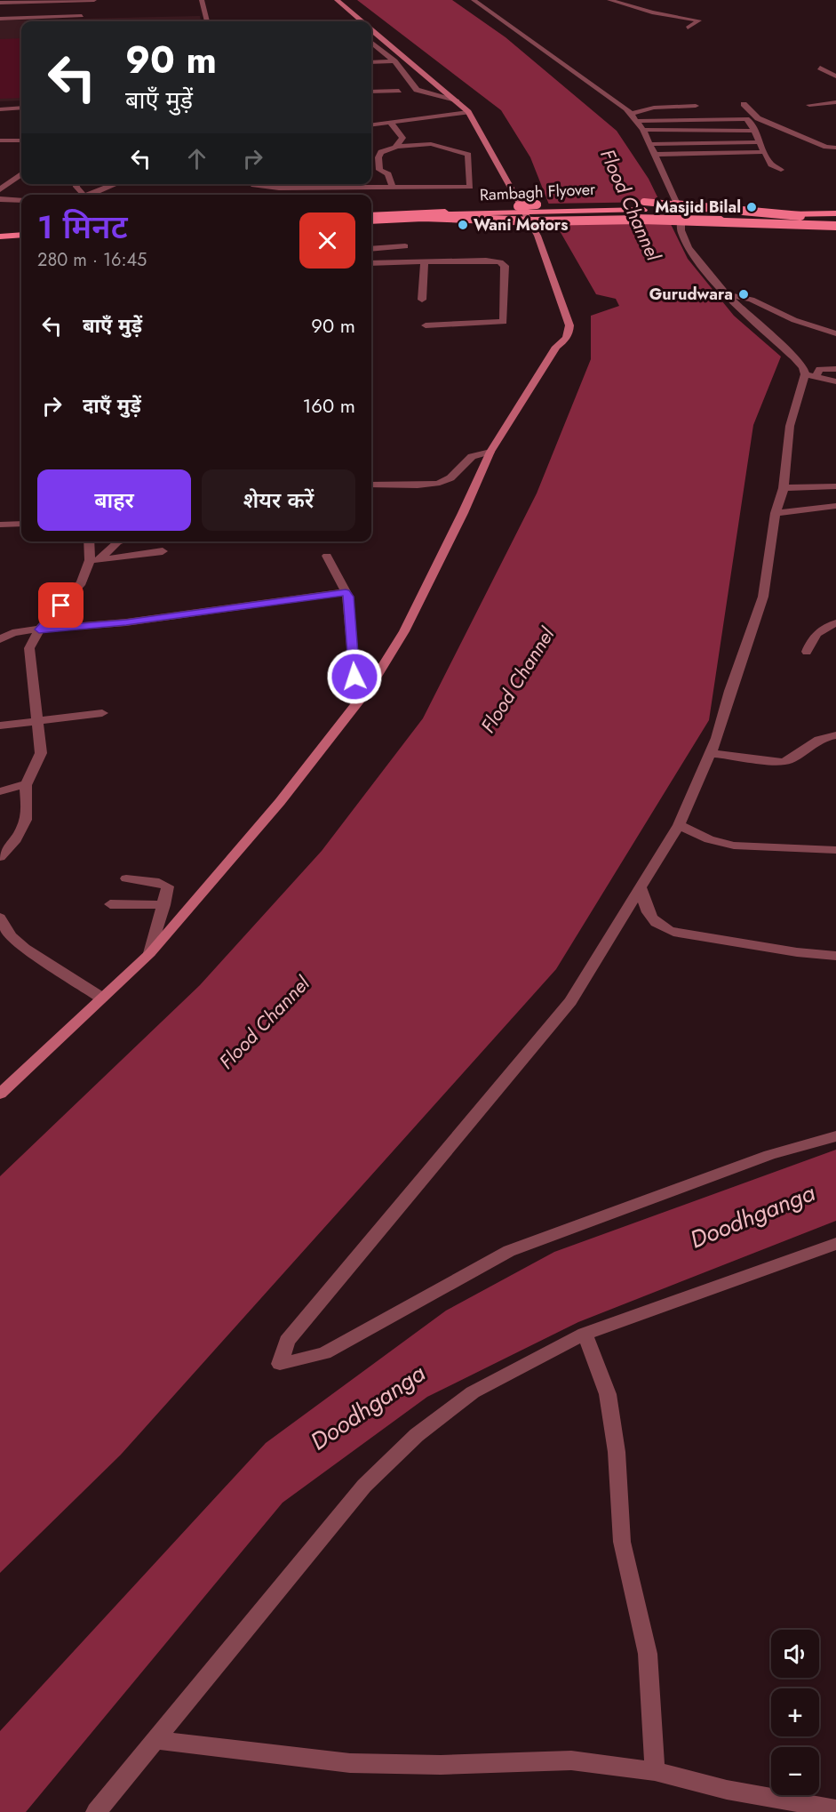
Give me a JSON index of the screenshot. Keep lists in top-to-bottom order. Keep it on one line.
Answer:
{"streets":{"main road":["Rambagh Flyover"]},"water":["Flood Channel","Doodhganga"],"places":["Masjid Bilal","Wani Motors","Gurudwara"],"page":{"turn":["90 m","बाएँ मुड़ें"],"heading":["1 मिनट","280 m · 16:45"],"list":[{"name":"बाएँ मुड़ें","value":"90 m"},{"name":"दाएँ मुड़ें","value":"160 m"}],"buttons":["बाहर","शेयर करें"],"map_buttons":["+","−"]}}
